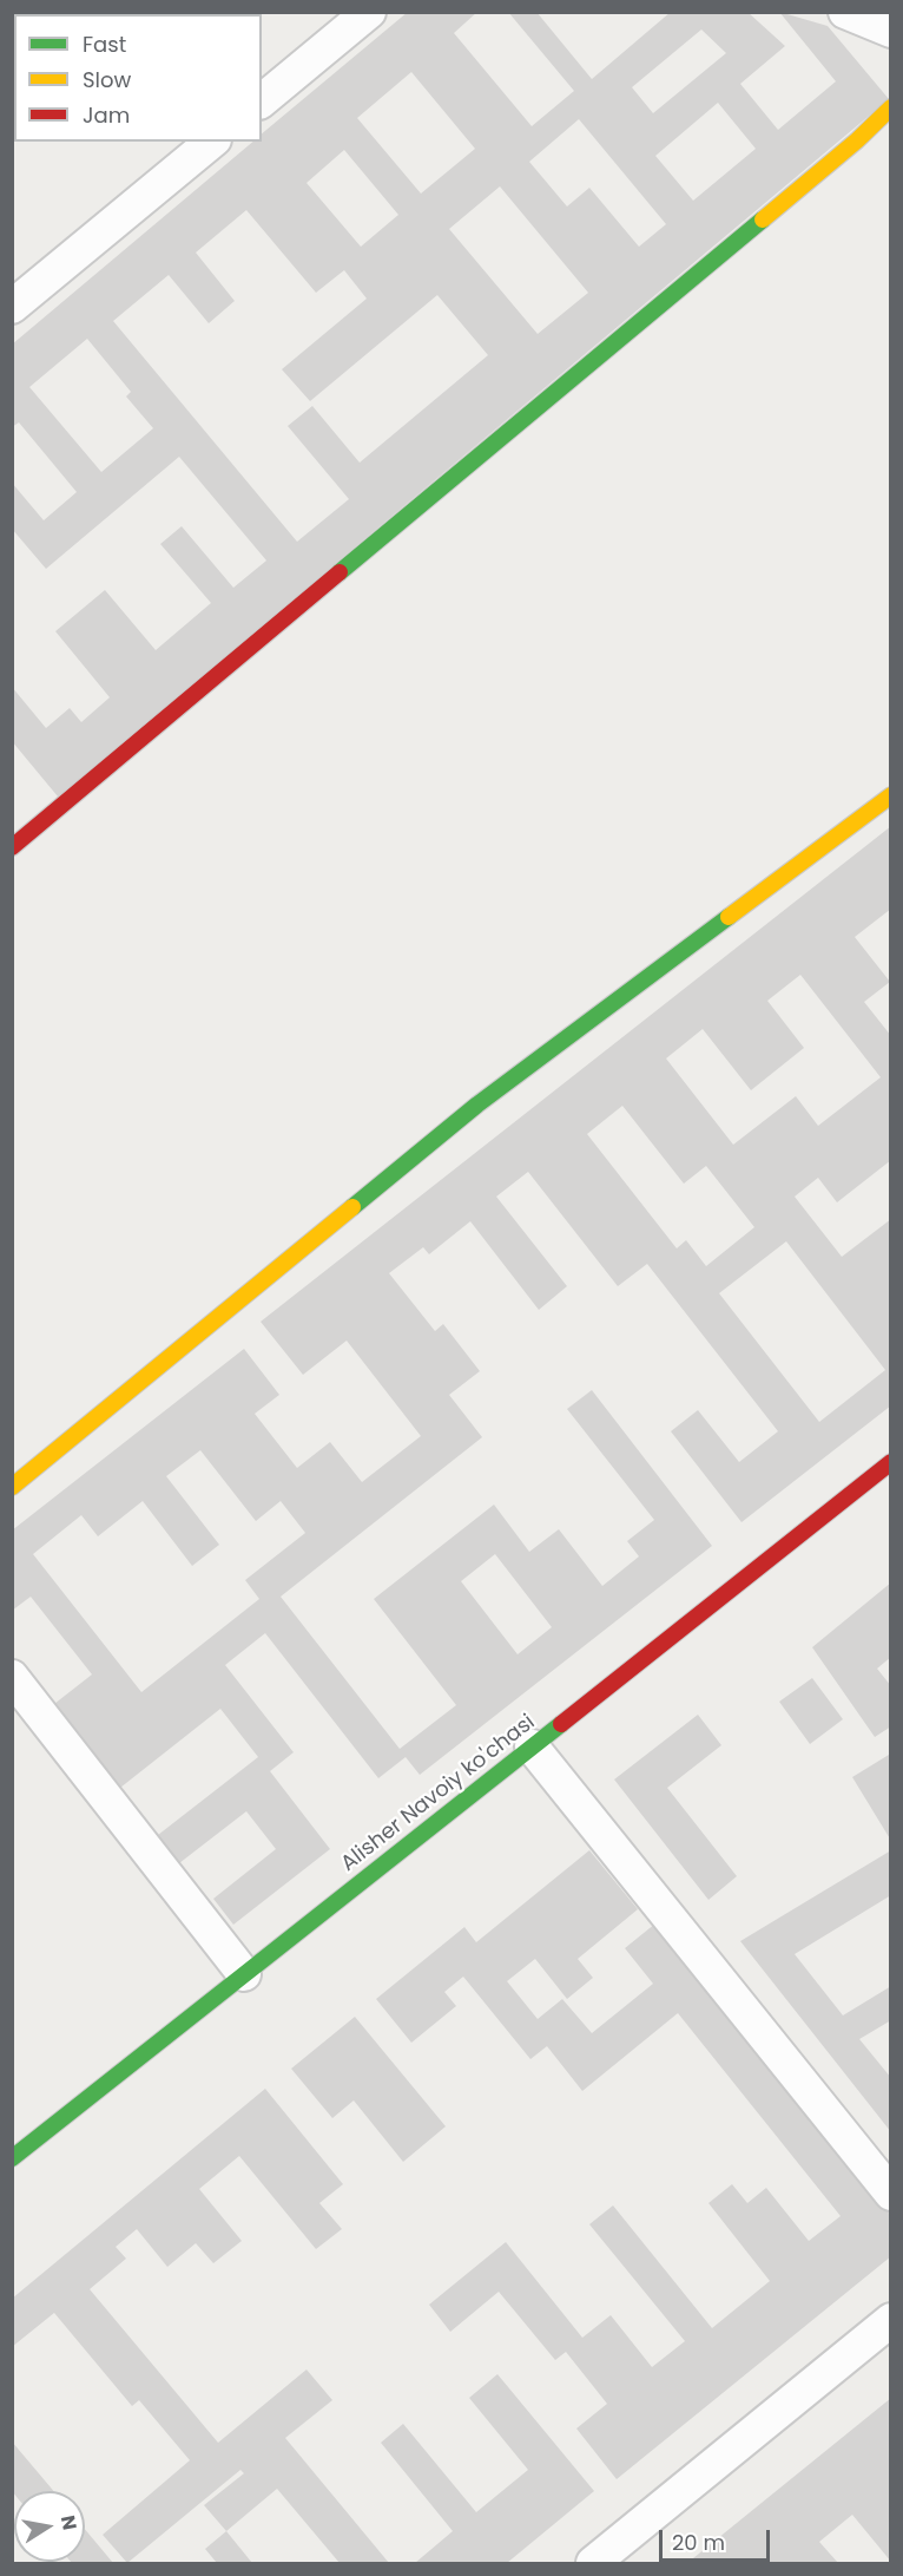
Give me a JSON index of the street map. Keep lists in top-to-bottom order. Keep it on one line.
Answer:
{"streets":{"street":["Alisher Navoiy ko'chasi"]},"legend":["Fast","Slow","Jam"],"scale_bar":"20 m","north":"right"}
